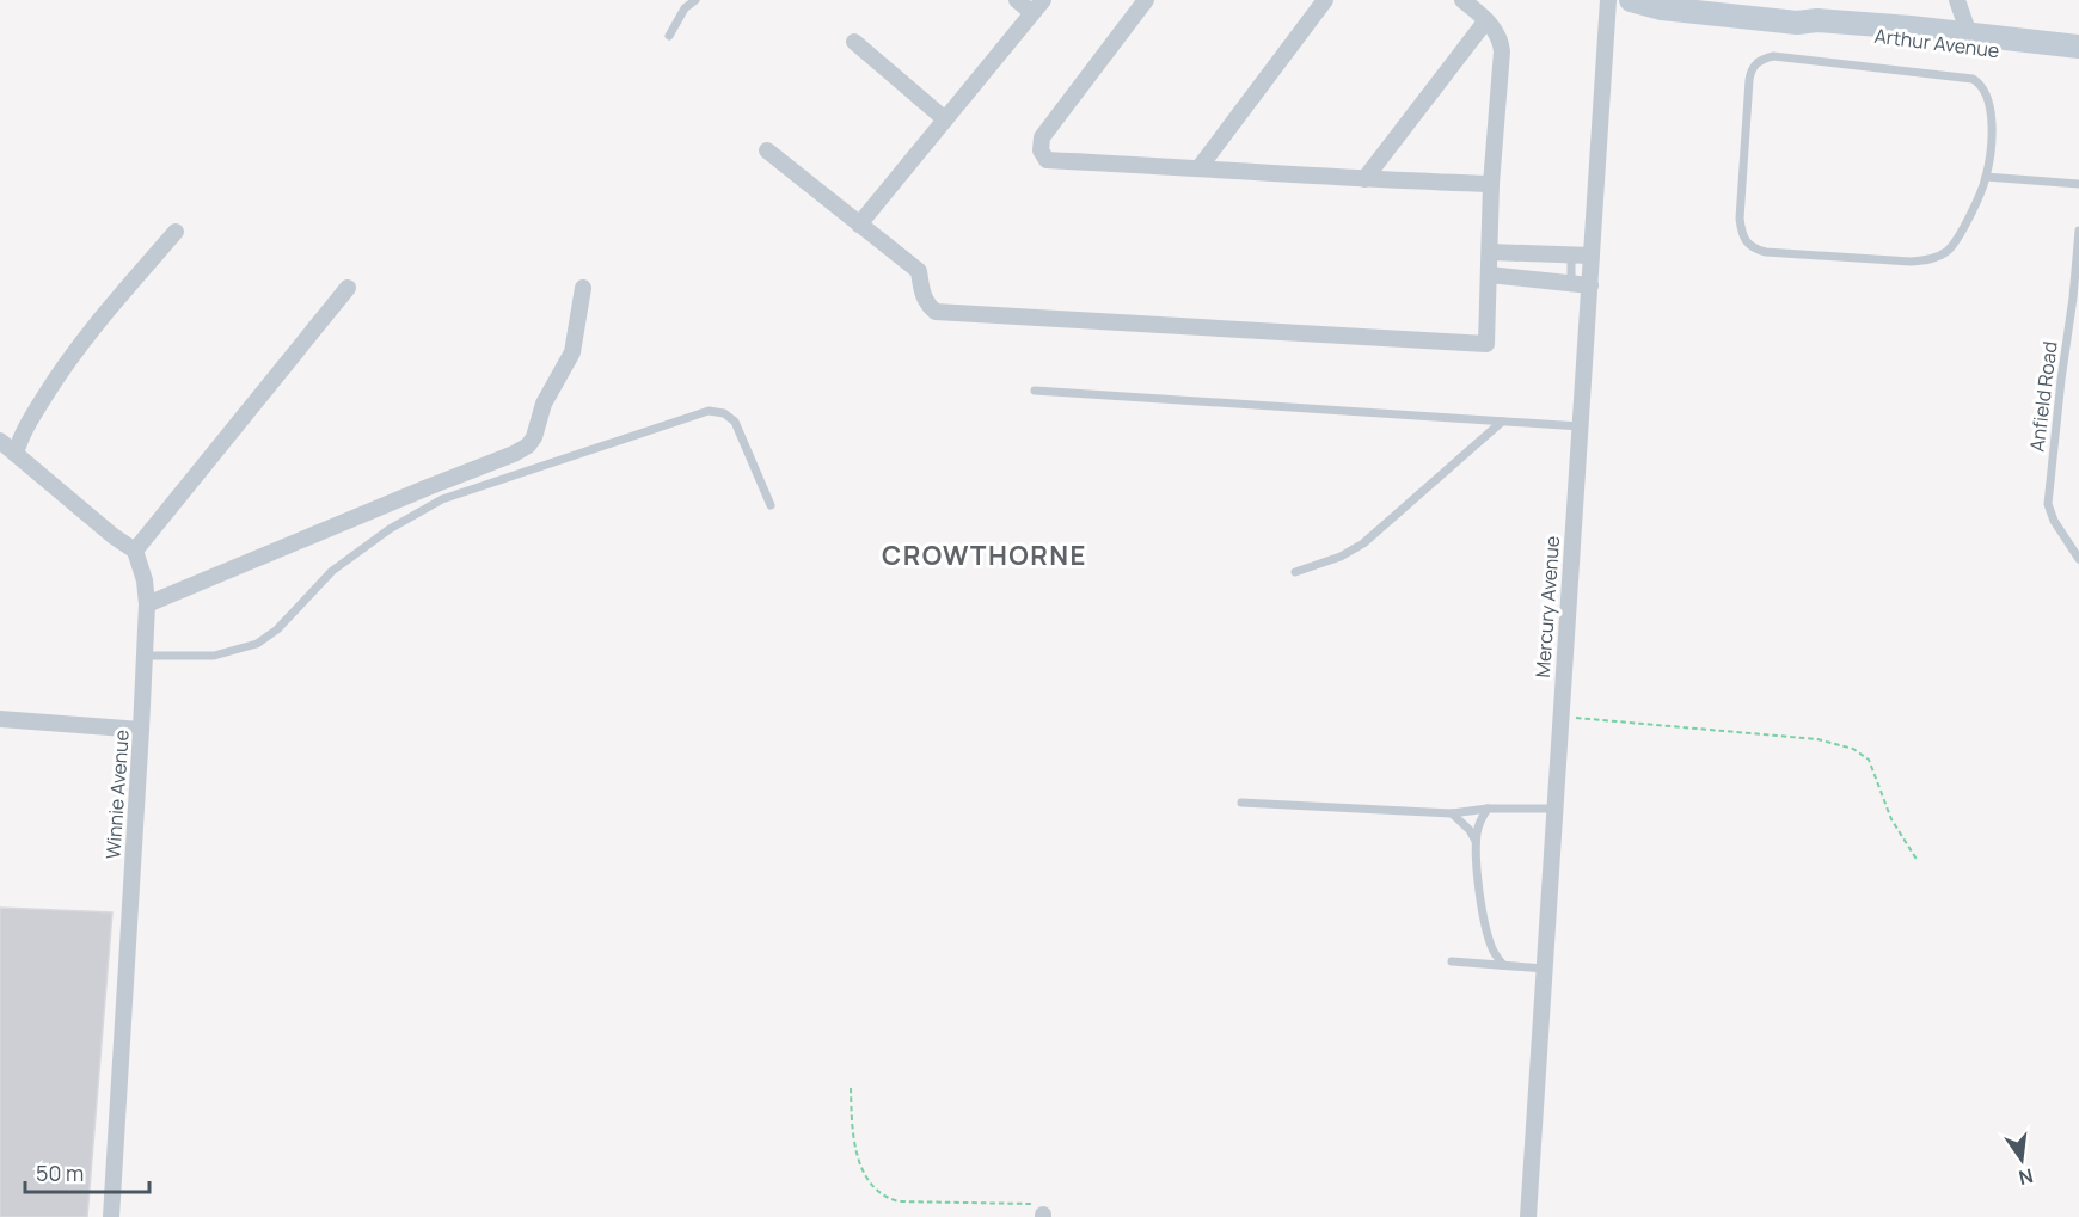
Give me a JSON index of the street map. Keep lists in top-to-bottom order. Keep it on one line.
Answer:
{"streets":{"main road":["Arthur Avenue"],"street":["Mercury Avenue","Winnie Avenue"],"lane":["Anfield Road"]},"districts":["CROWTHORNE"],"scale_bar":"50 m","north":"bottom"}
